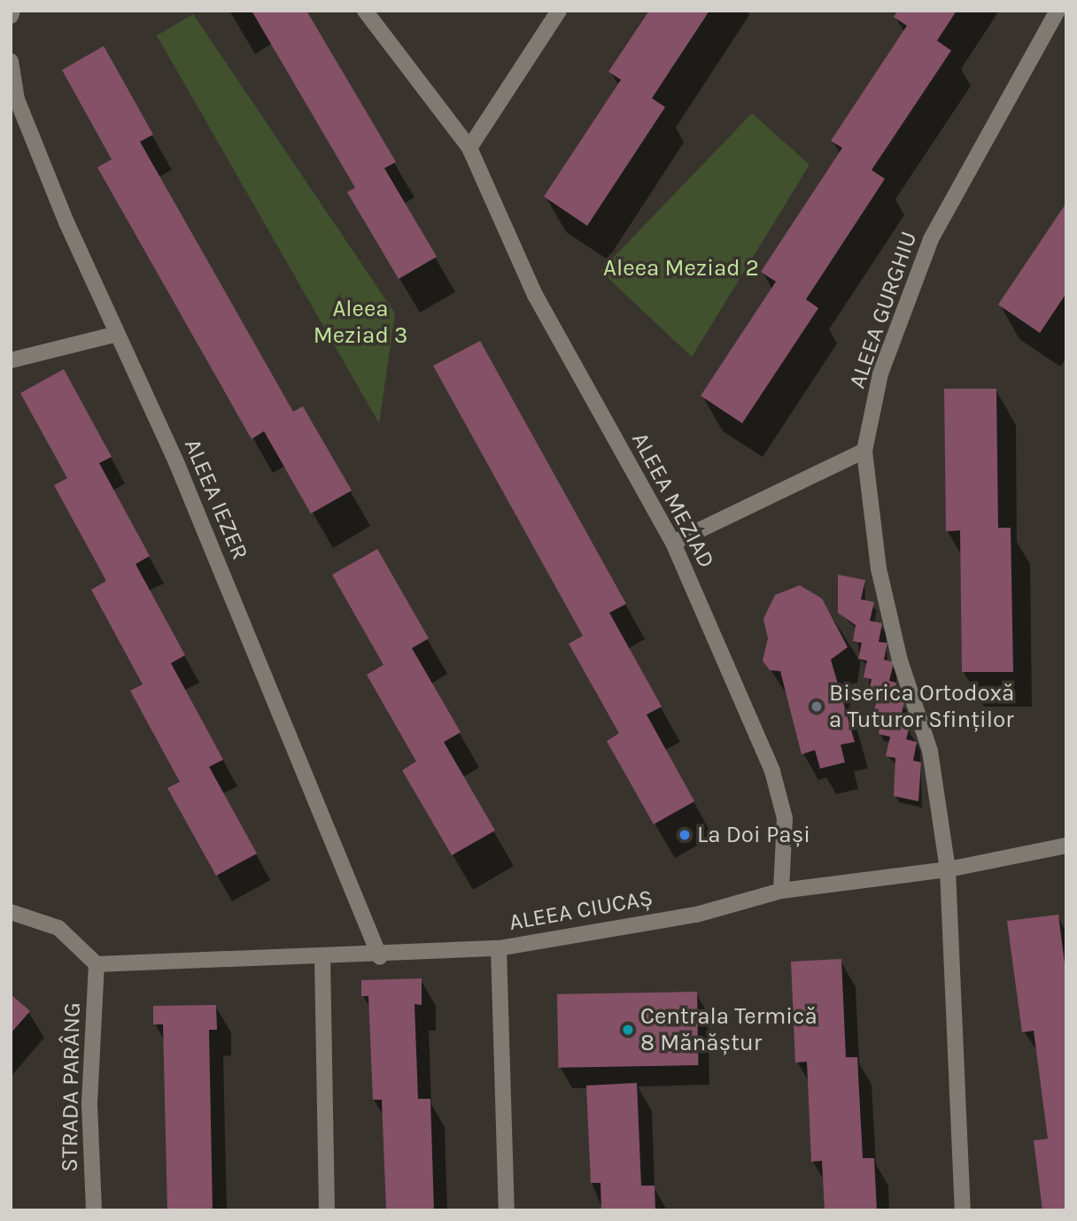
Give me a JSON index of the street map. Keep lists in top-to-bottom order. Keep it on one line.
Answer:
{"streets":{"street":["ALEEA GURGHIU","ALEEA IEZER","ALEEA MEZIAD","ALEEA CIUCAȘ","STRADA PARÂNG"]},"crossings":[["ALEEA GURGHIU","ALEEA CIUCAȘ"],["ALEEA IEZER","ALEEA CIUCAȘ"],["ALEEA MEZIAD","ALEEA CIUCAȘ"],["ALEEA CIUCAȘ","STRADA PARÂNG"]],"parks":["Aleea Meziad 2","Aleea Meziad 3"],"places":["Biserica Ortodoxă a Tuturor Sfinților","La Doi Pași","Centrala Termică 8 Mănăștur"]}
